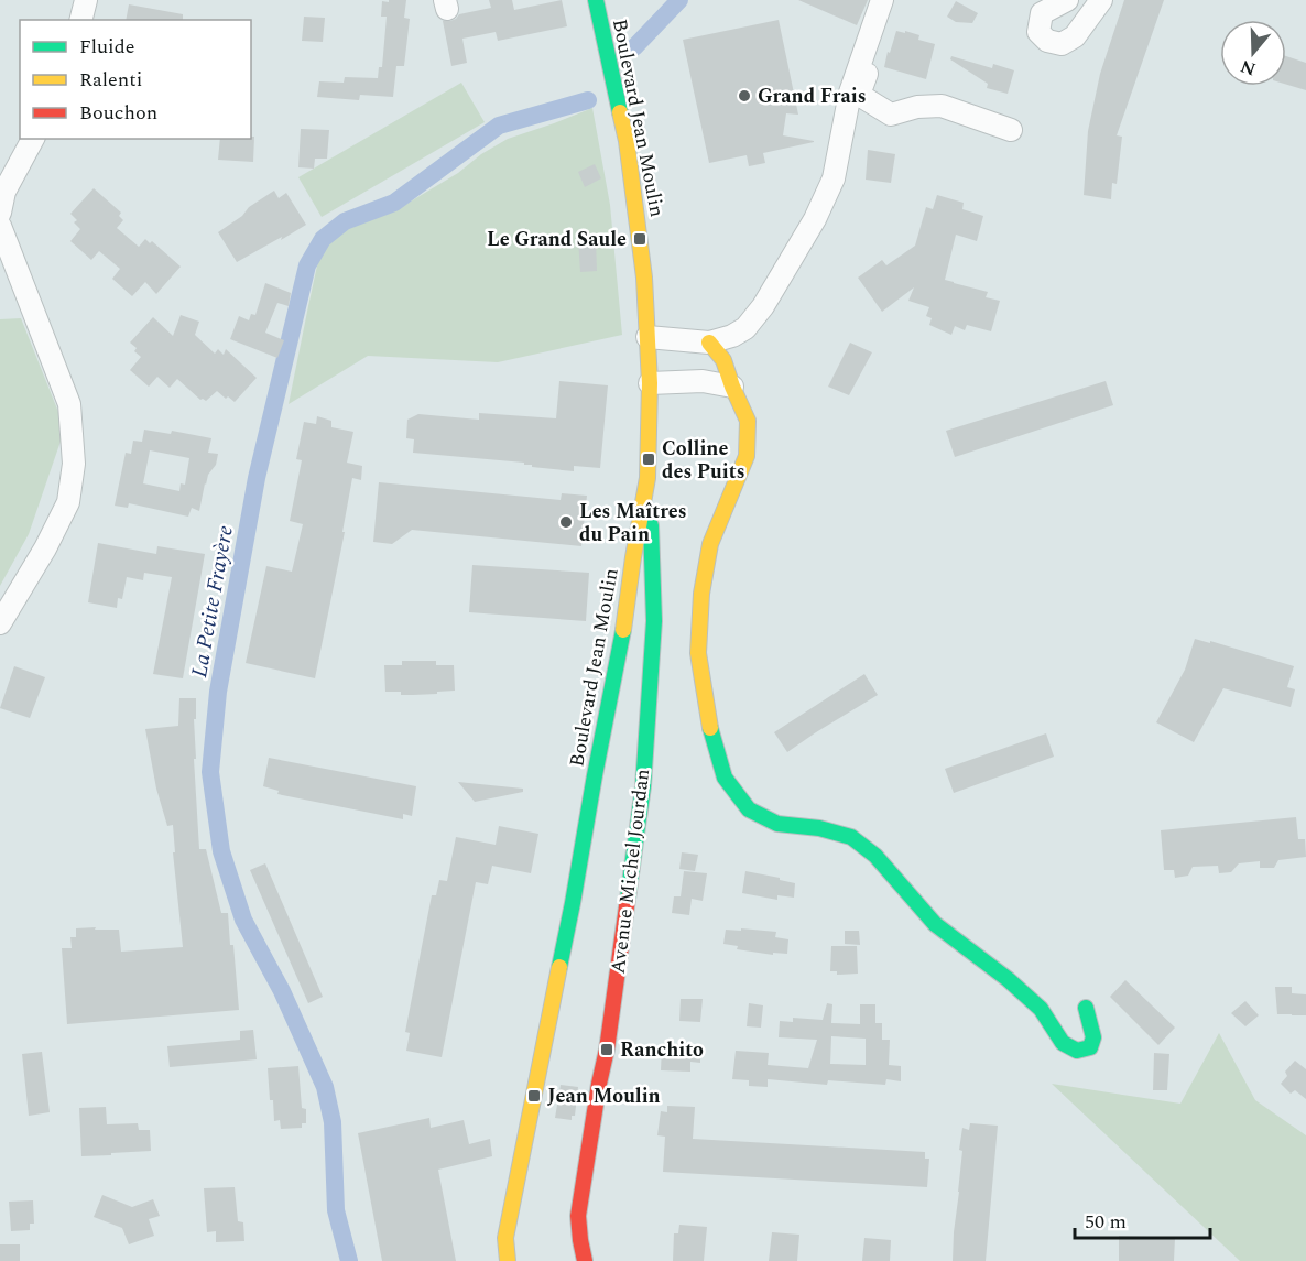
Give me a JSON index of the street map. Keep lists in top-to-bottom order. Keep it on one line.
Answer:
{"streets":{"main road":["Boulevard Jean Moulin","Avenue Michel Jourdan"]},"crossings":[["Boulevard Jean Moulin","Avenue Michel Jourdan"]],"water":["La Petite Frayère"],"places":{"other":["Grand Frais","Les Maîtres du Pain"],"transit":["Le Grand Saule","Colline des Puits","Ranchito","Jean Moulin"]},"legend":["Fluide","Ralenti","Bouchon"],"scale_bar":"50 m","north":"bottom"}
